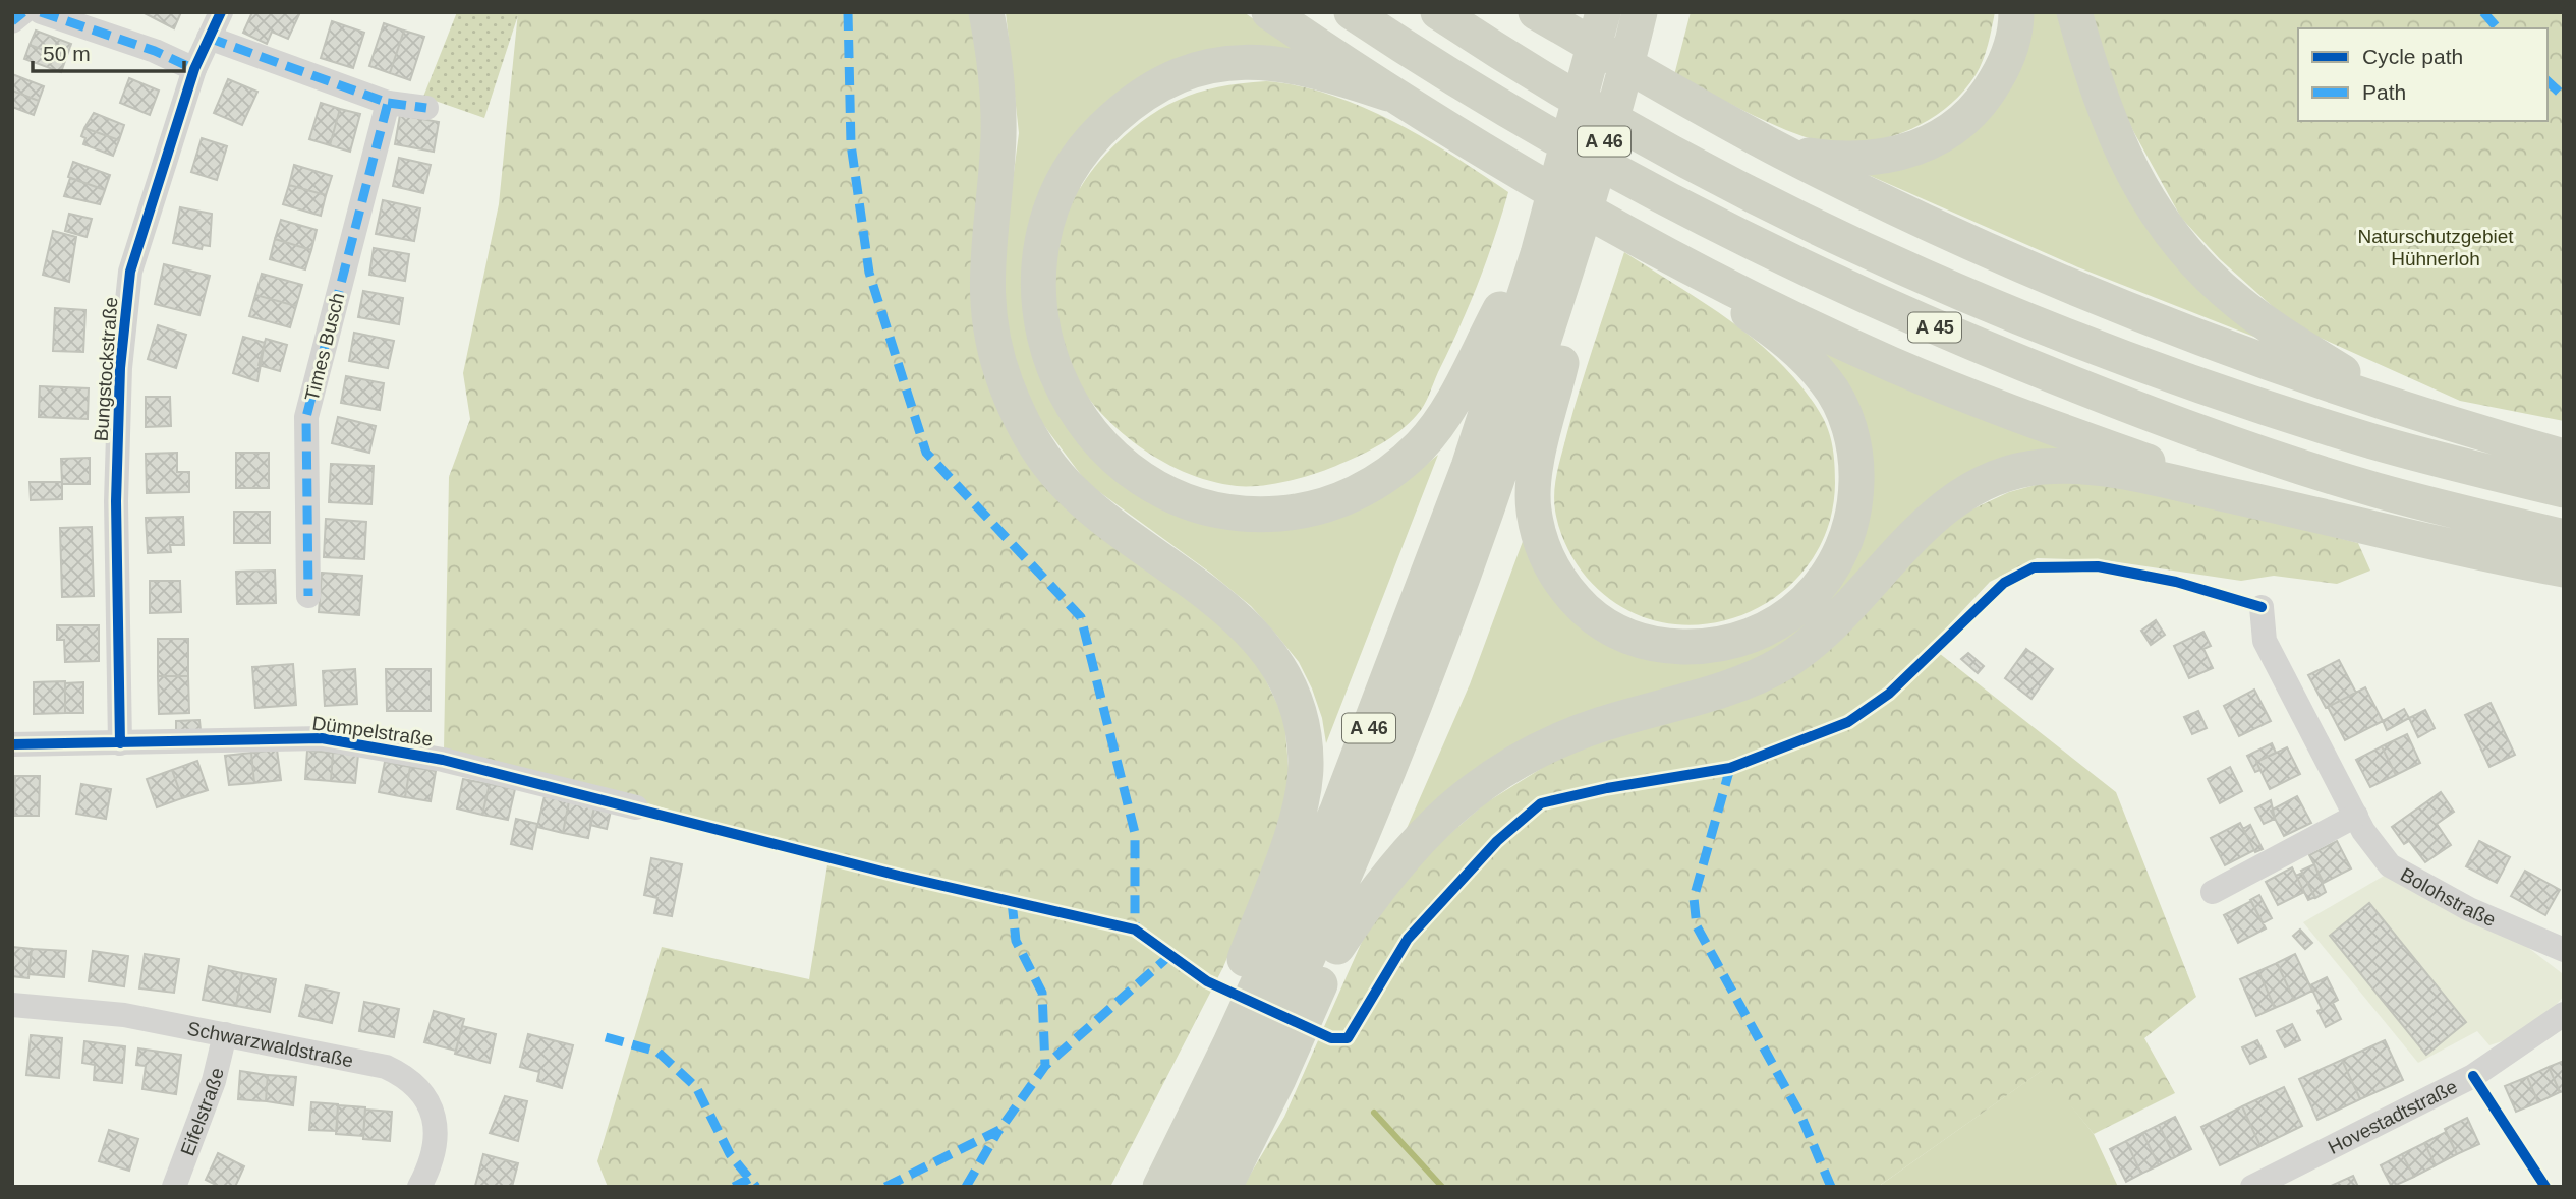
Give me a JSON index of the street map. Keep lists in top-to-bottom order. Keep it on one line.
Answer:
{"streets":{"highway":["A 46","A 45"],"street":["Times Busch","Bungstockstraße","Dümpelstraße","Bolohstraße","Schwarzwaldstraße","Eifelstraße","Hovestadtstraße"]},"crossings":[["Bungstockstraße","Dümpelstraße"],["Schwarzwaldstraße","Eifelstraße"]],"parks":["Naturschutzgebiet Hühnerloh"],"legend":["Cycle path","Path"],"scale_bar":"50 m"}
